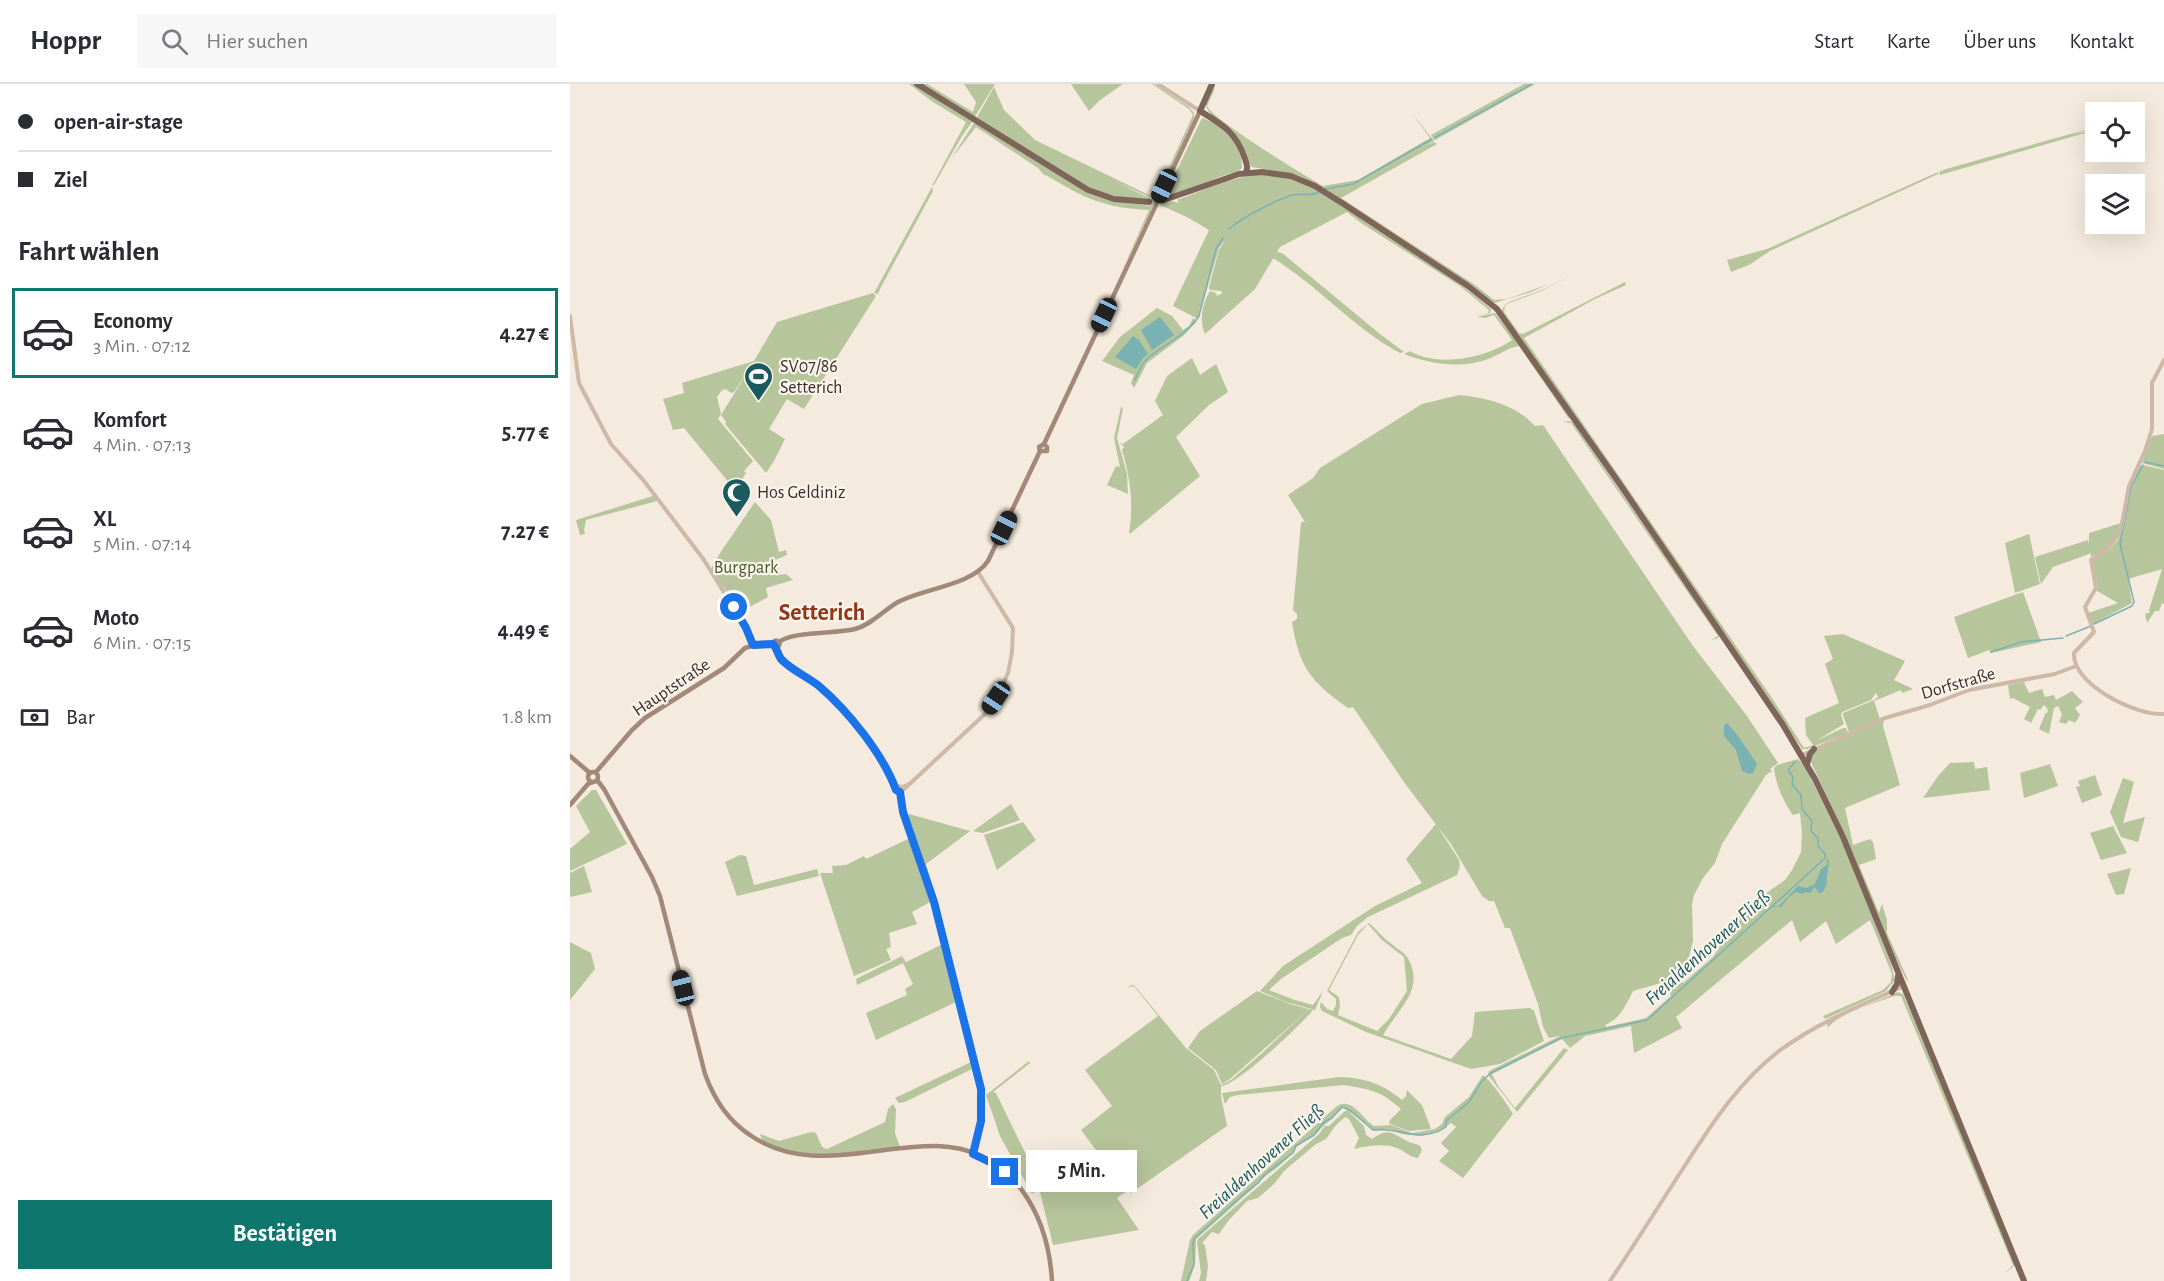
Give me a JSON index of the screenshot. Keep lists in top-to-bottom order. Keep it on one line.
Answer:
{"streets":{"main road":["Hauptstraße"],"street":["Dorfstraße"]},"districts":["Setterich"],"water":["Freialdenhovener Fließ"],"parks":["Burgpark"],"places":{"sports":["SV07/86 Setterich"],"mosque":["Hos Geldiniz"]},"page":{"header":"Hoppr","search":"Hier suchen","nav":["Start","Karte","Über uns","Kontakt"],"banner":["open-air-stage","Ziel"],"heading":"Fahrt wählen","list":[{"name":"Economy","note":"3 Min. · 07:12","value":"4.27 €"},{"name":"Komfort","note":"4 Min. · 07:13","value":"5.77 €"},{"name":"XL","note":"5 Min. · 07:14","value":"7.27 €"},{"name":"Moto","note":"6 Min. · 07:15","value":"4.49 €"}],"pay":["Bar","1.8 km"],"bubble":"5 Min.","buttons":"Bestätigen"}}
